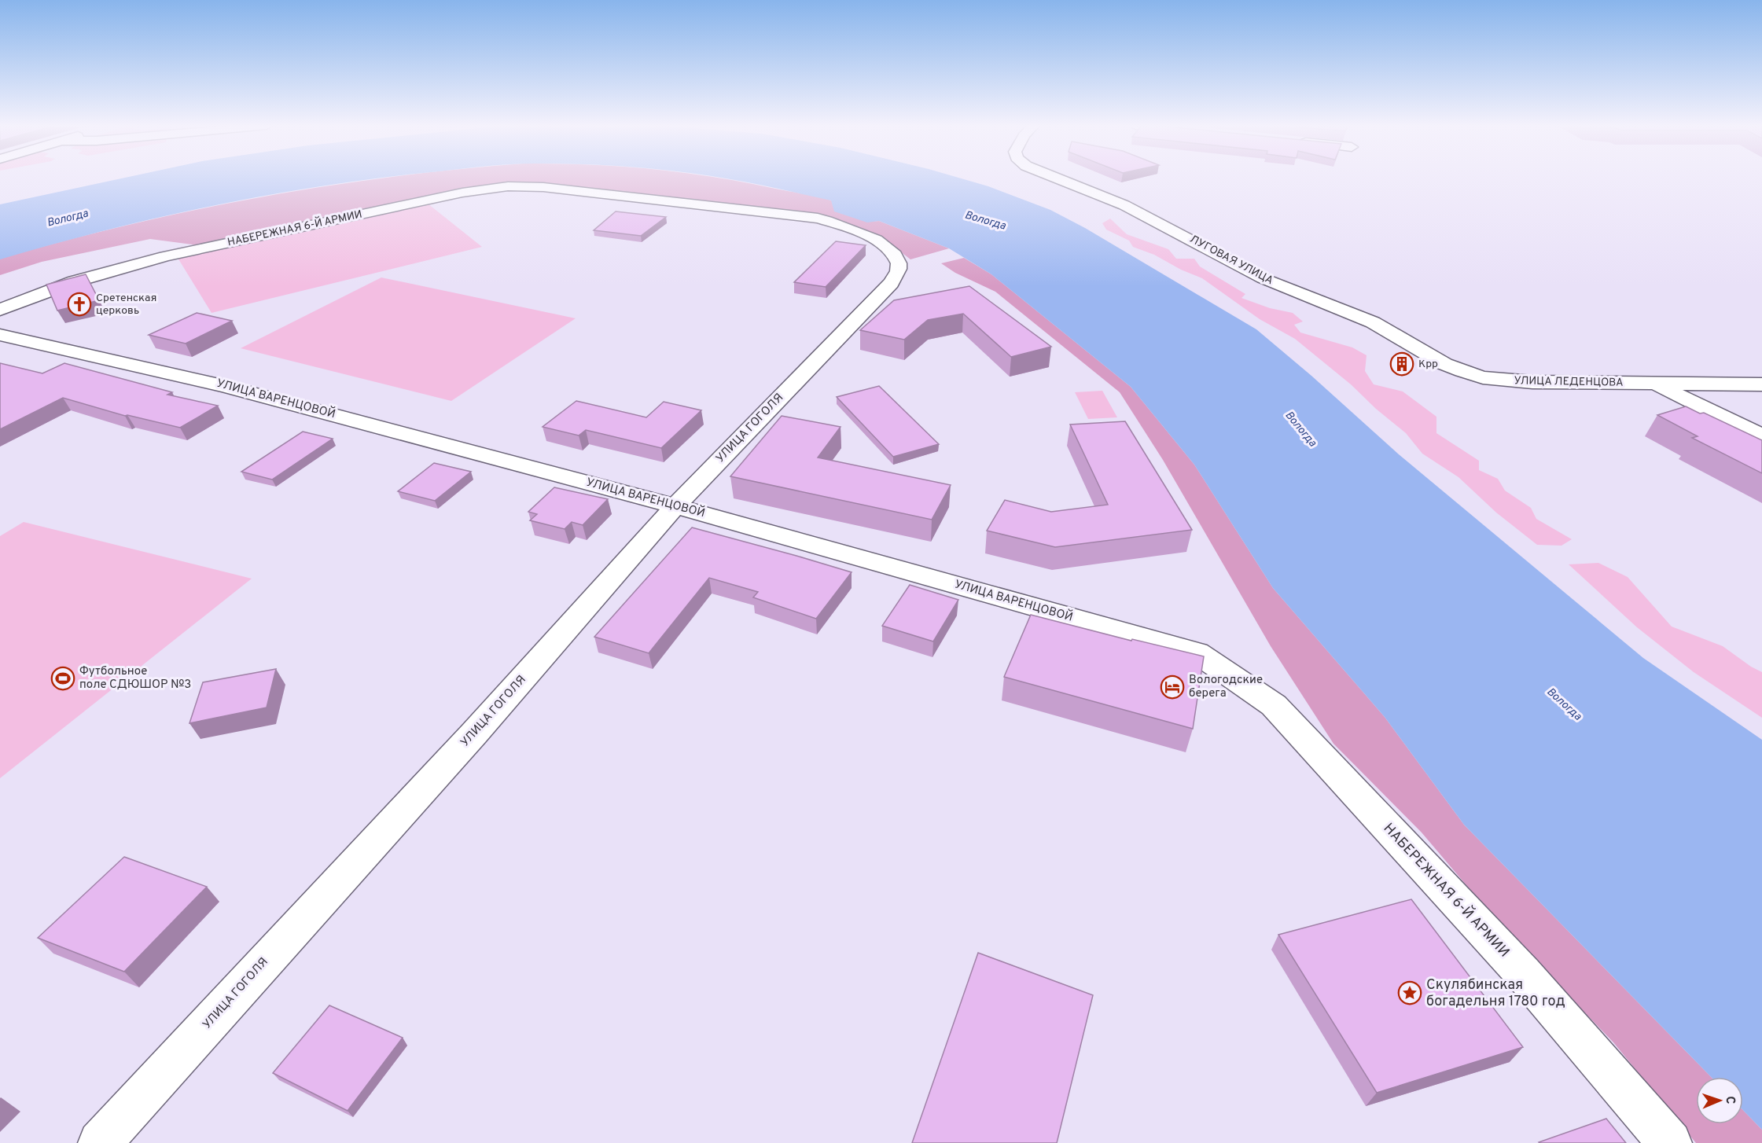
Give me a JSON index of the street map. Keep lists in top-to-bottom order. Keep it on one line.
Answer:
{"streets":{"street":["НАБЕРЕЖНАЯ 6-Й АРМИИ","ЛУГОВАЯ УЛИЦА","УЛИЦА ЛЕДЕНЦОВА","УЛИЦА ВАРЕНЦОВОЙ","УЛИЦА ГОГОЛЯ"]},"crossings":[["НАБЕРЕЖНАЯ 6-Й АРМИИ","УЛИЦА ВАРЕНЦОВОЙ"],["НАБЕРЕЖНАЯ 6-Й АРМИИ","УЛИЦА ГОГОЛЯ"],["ЛУГОВАЯ УЛИЦА","УЛИЦА ЛЕДЕНЦОВА"],["УЛИЦА ВАРЕНЦОВОЙ","УЛИЦА ГОГОЛЯ"]],"water":["Вологда"],"places":{"church":["Сретенская церковь"],"building":["Kpp"],"sports":["Футбольное поле СДЮШОР №3"],"hotel":["Вологодские берега"],"place":["Скулябинская богадельня 1780 год"]},"north":"right"}
